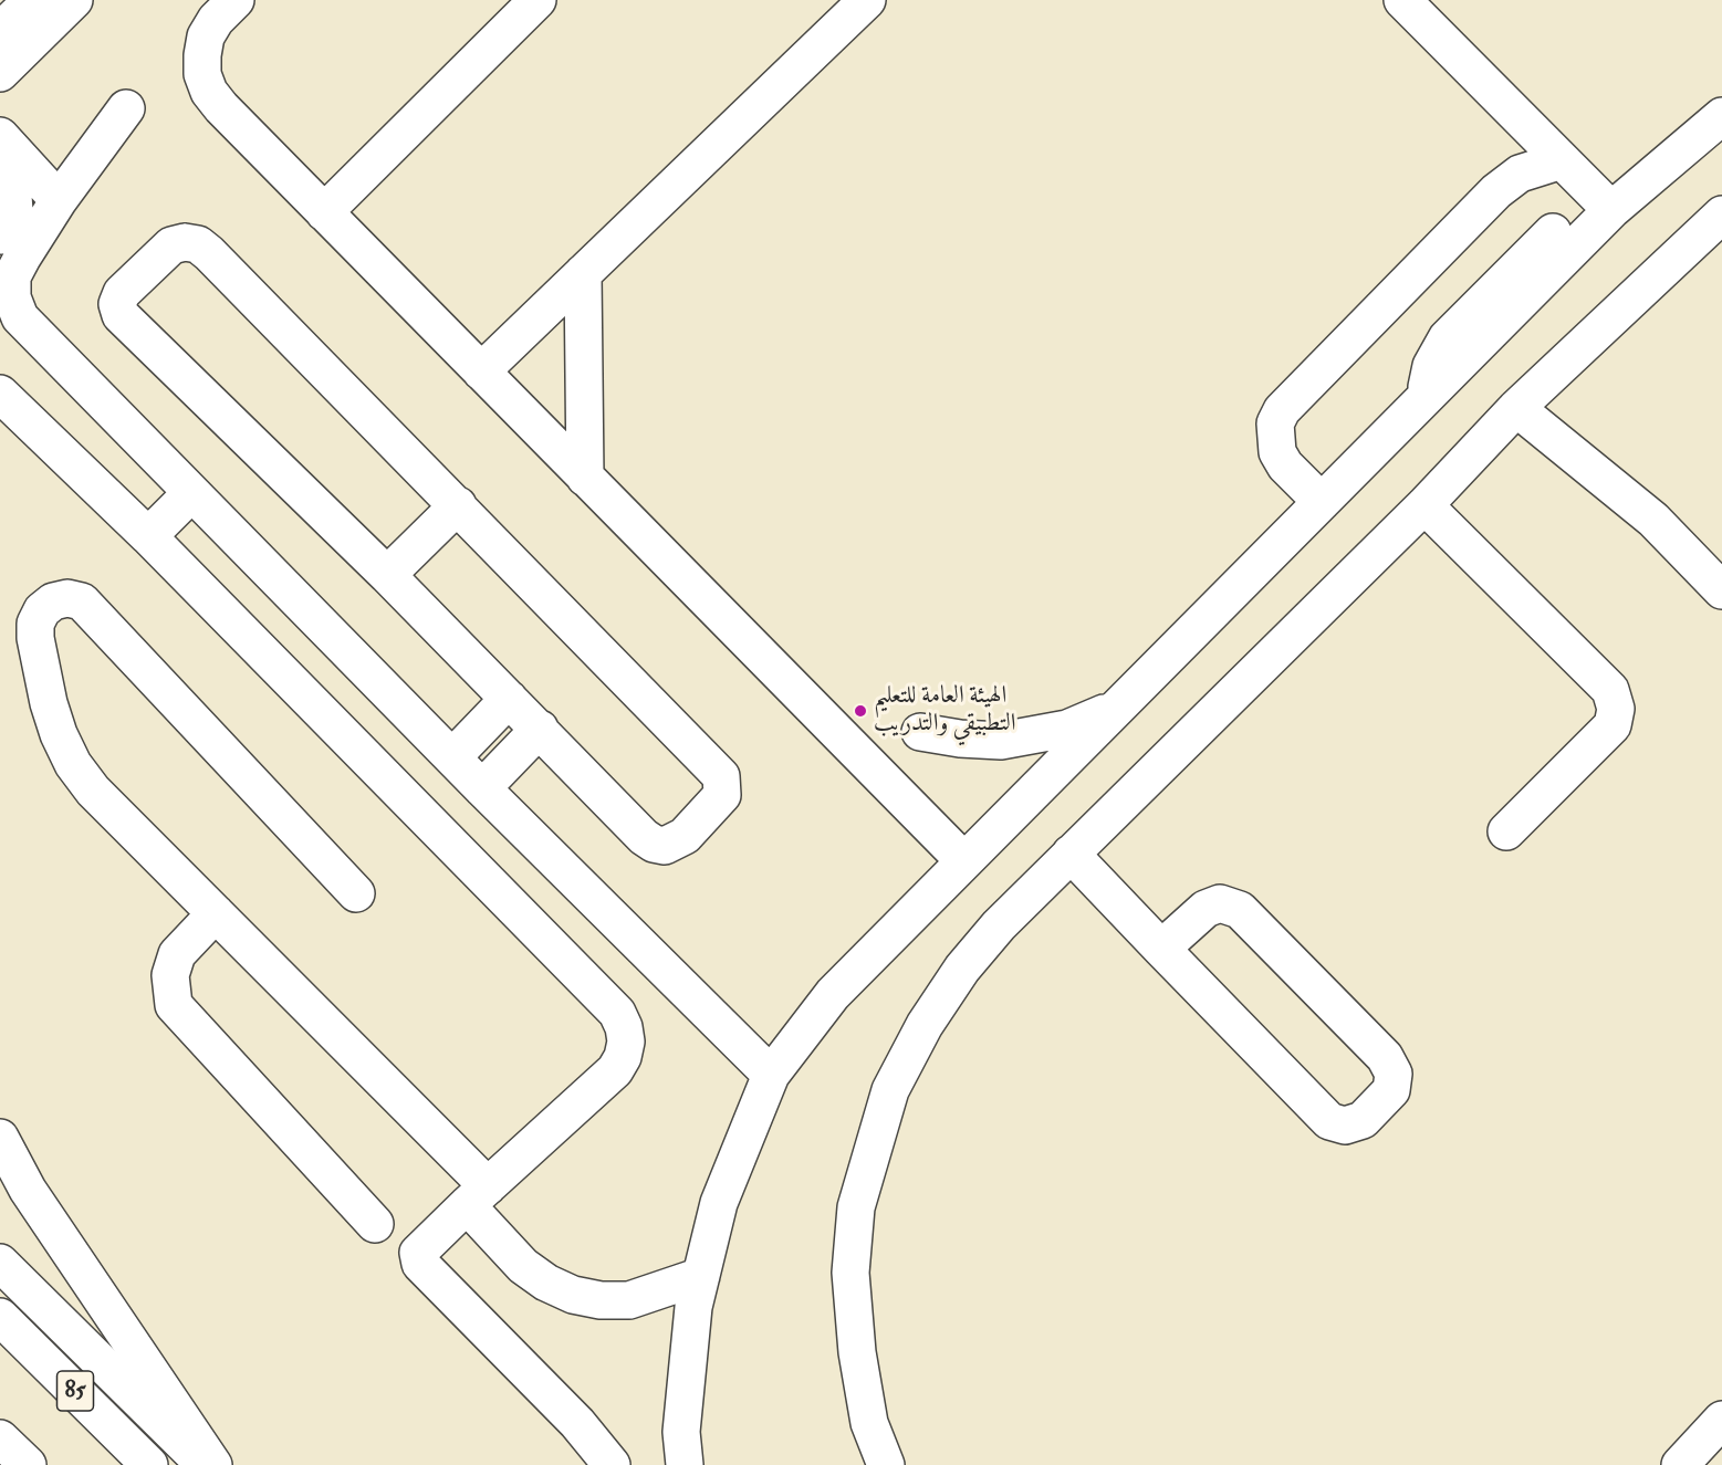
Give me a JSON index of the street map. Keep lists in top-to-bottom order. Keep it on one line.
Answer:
{"streets":{"main road":["85"]},"places":["الهيئة العامة للتعليم التطبيقي والتدريب"]}
